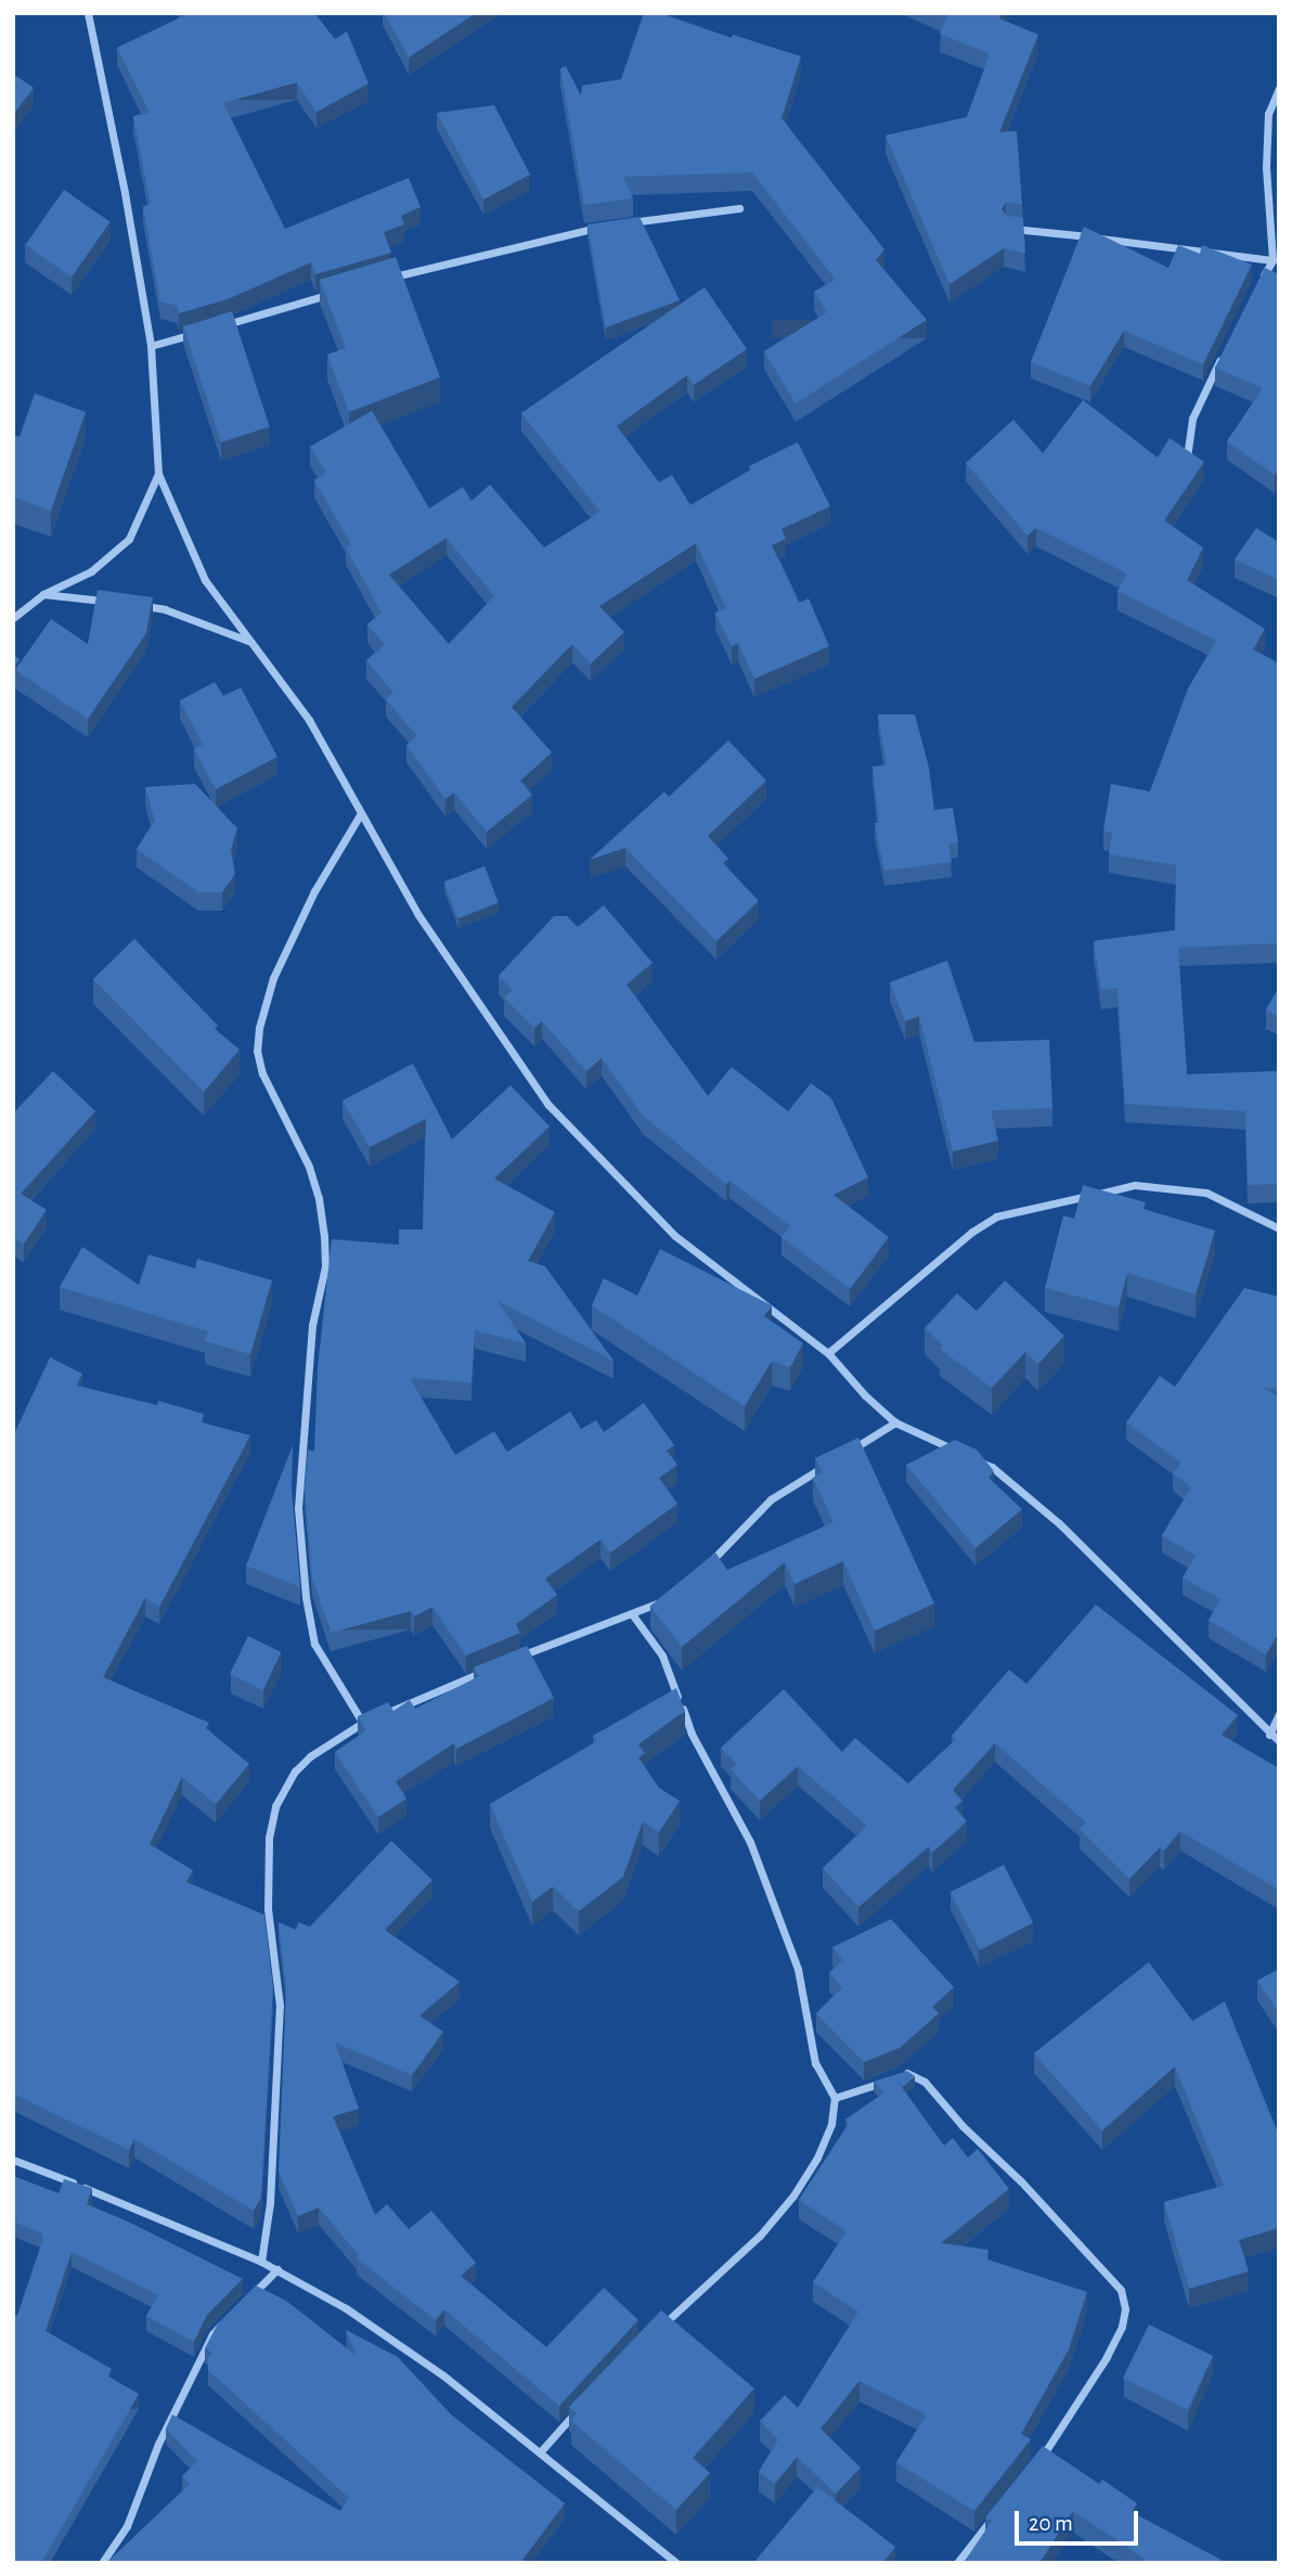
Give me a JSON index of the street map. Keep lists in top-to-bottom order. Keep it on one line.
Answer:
{"scale_bar":"20 m"}
